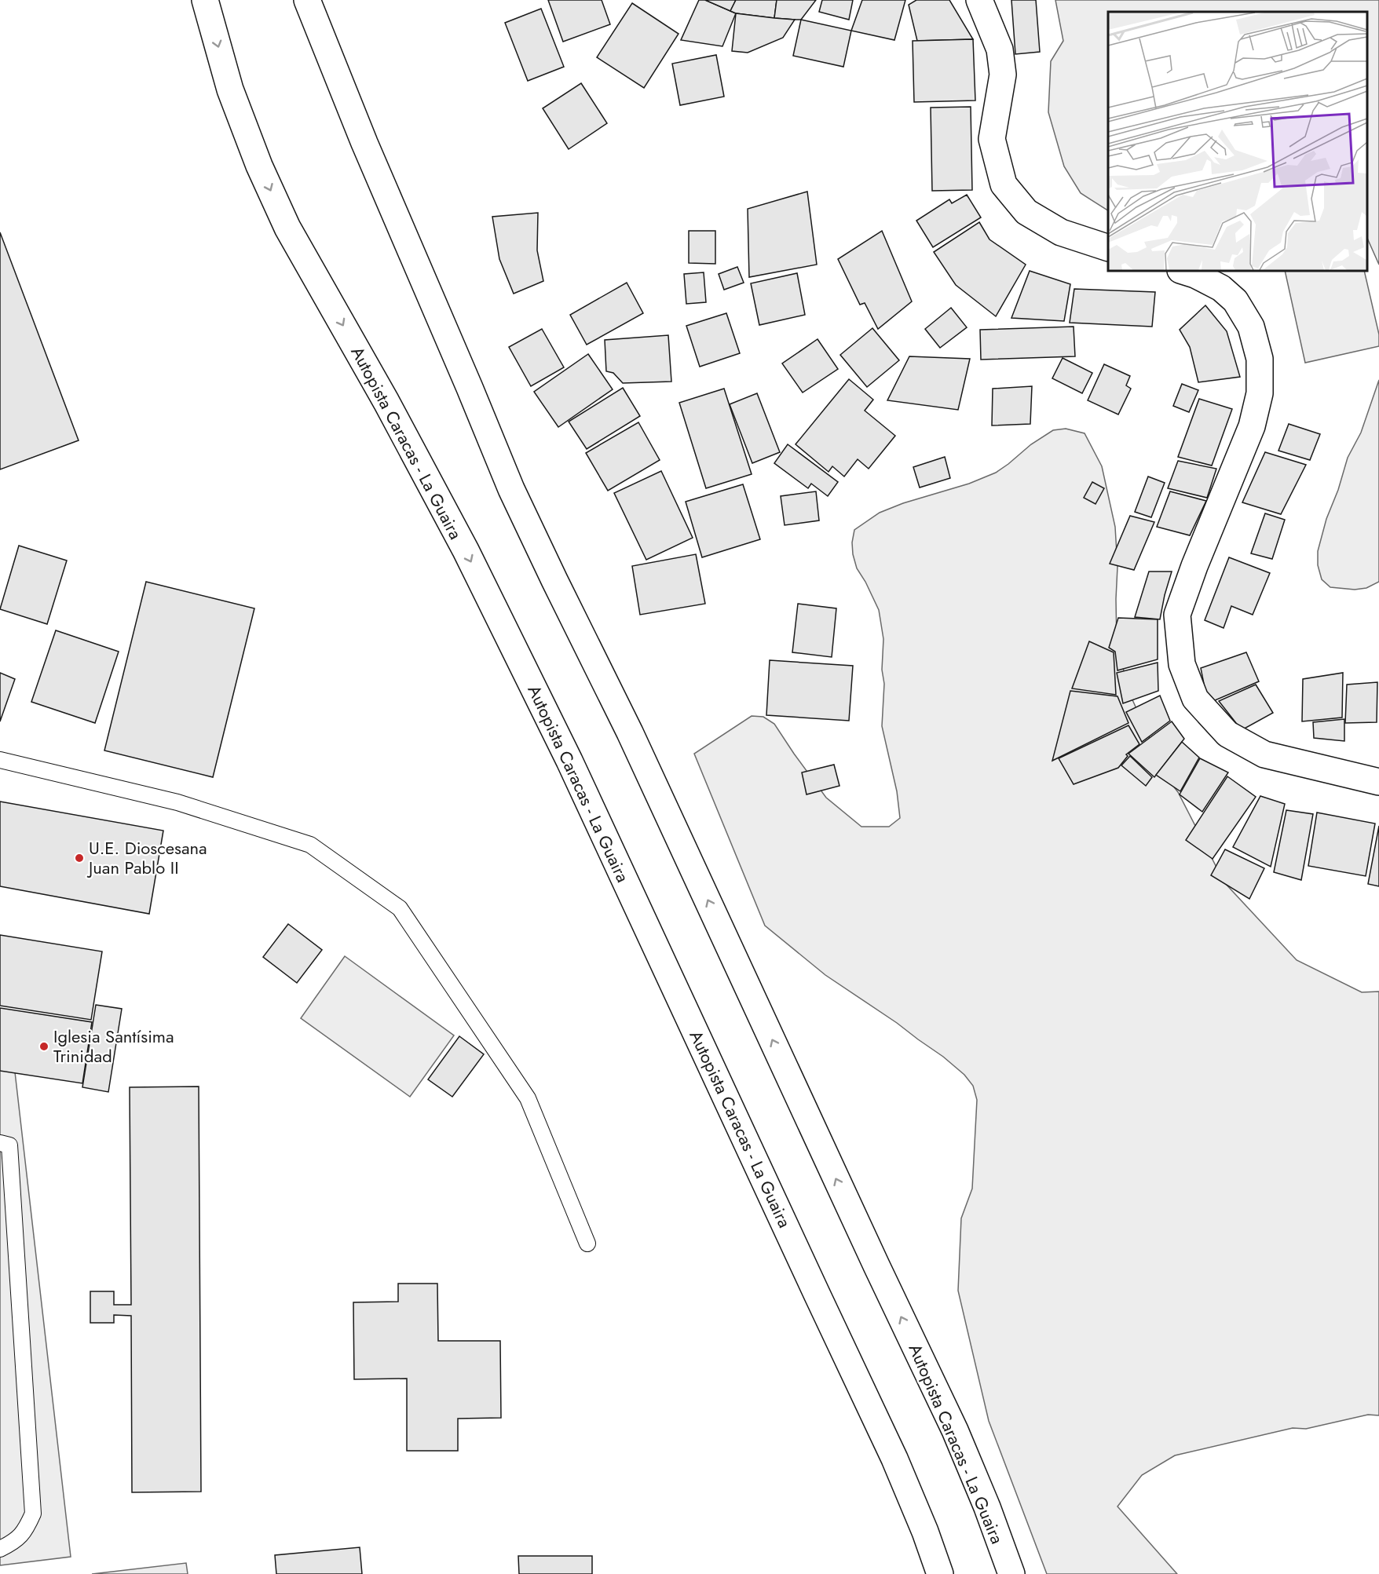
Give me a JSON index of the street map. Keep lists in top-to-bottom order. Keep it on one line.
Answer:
{"streets":{"main road":["Autopista Caracas - La Guaira"]},"places":["U.E. Dioscesana Juan Pablo II","Iglesia Santísima Trinidad"]}
